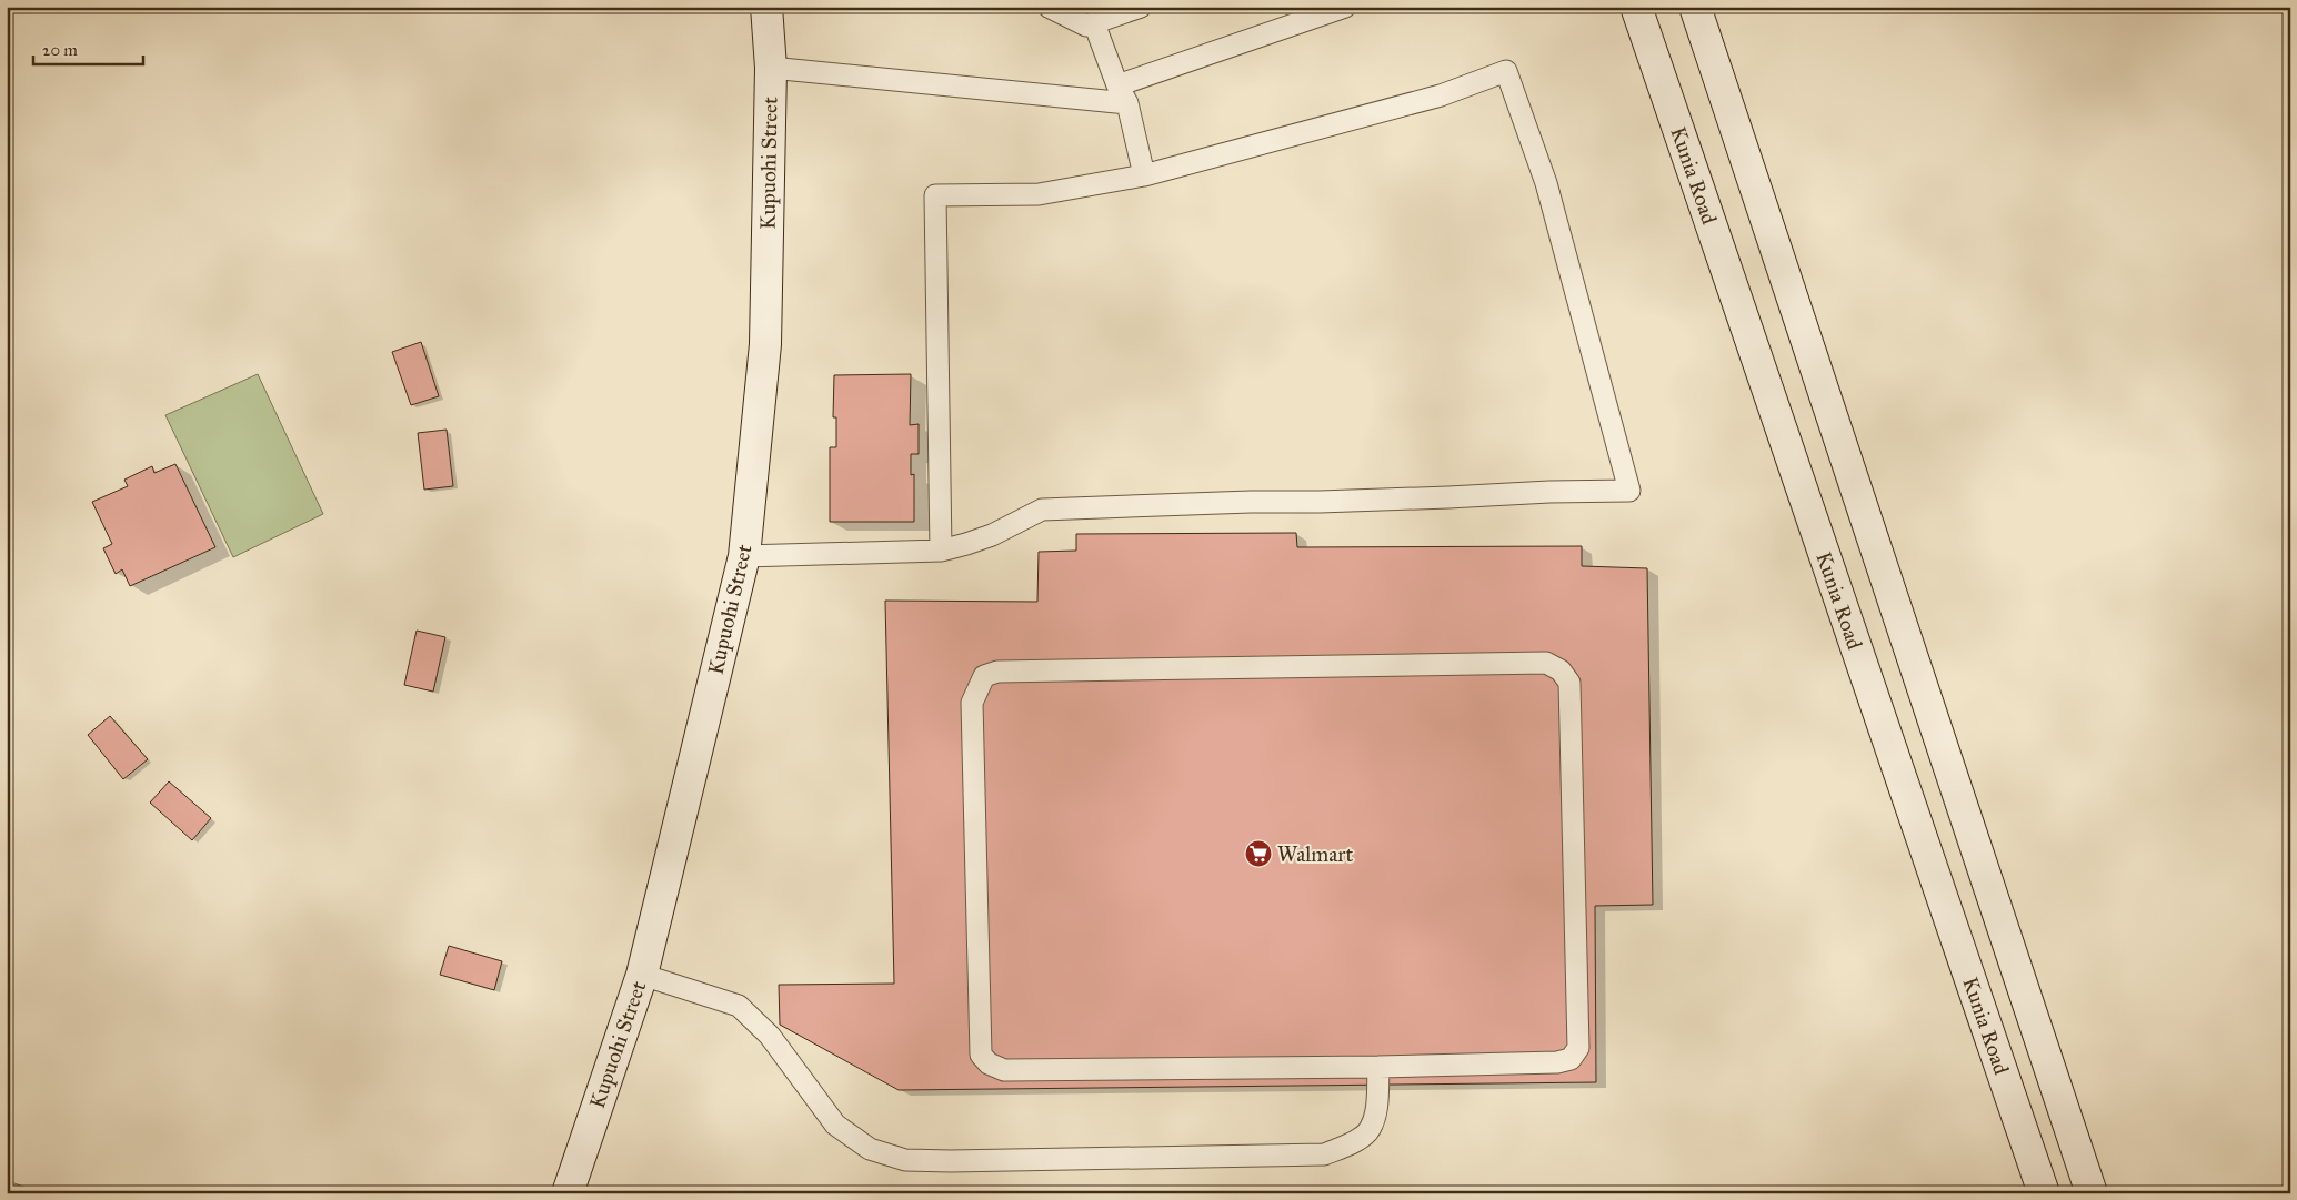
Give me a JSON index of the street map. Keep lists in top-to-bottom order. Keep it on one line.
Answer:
{"streets":{"main road":["Kupuohi Street","Kunia Road"]},"places":{"supermarket":["Walmart"]},"scale_bar":"20 m"}
